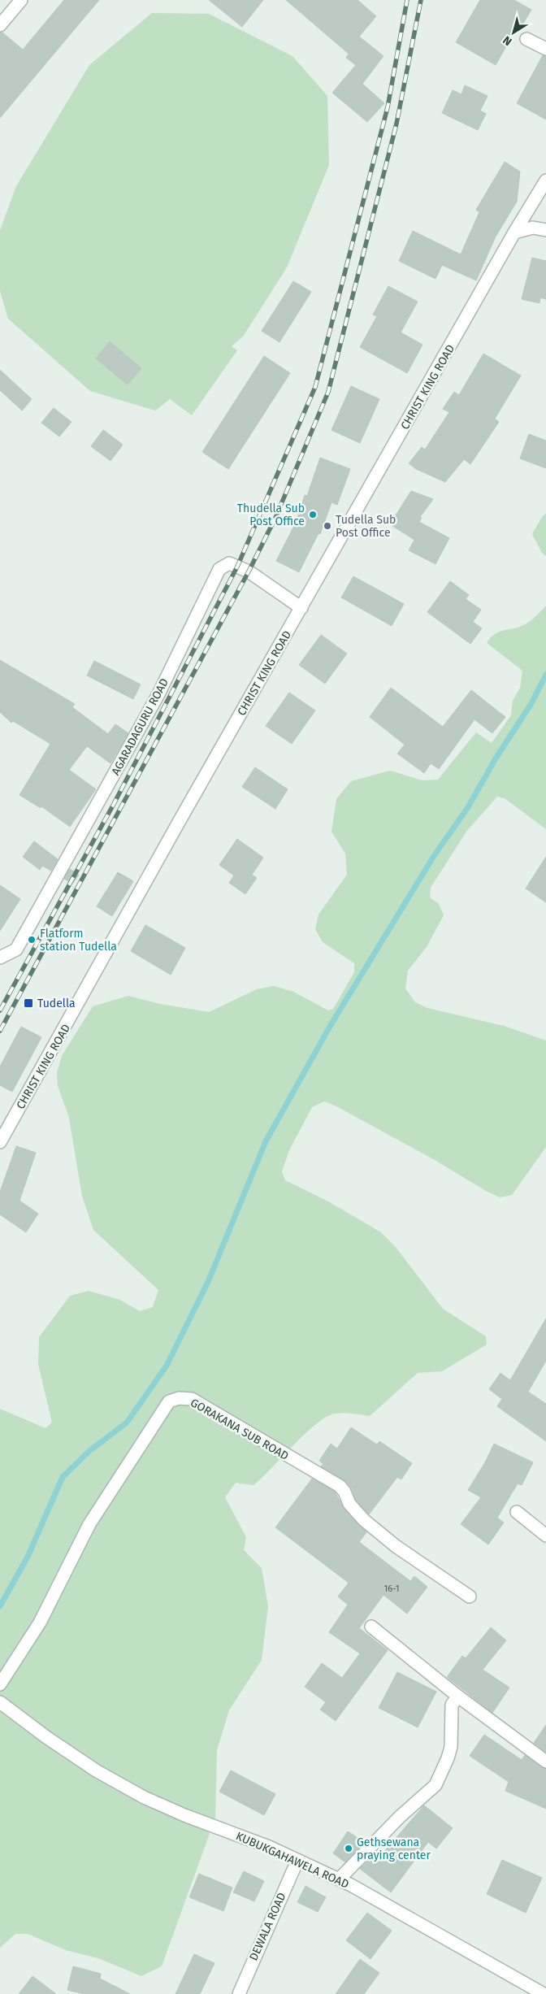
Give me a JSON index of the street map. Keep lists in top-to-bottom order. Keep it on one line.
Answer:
{"streets":{"street":["CHRIST KING ROAD","AGARADAGURU ROAD","GORAKANA SUB ROAD","KUBUKGAHAWELA ROAD","DEWALA ROAD"]},"crossings":[["CHRIST KING ROAD","AGARADAGURU ROAD"],["KUBUKGAHAWELA ROAD","DEWALA ROAD"]],"places":{"other":["Thudella Sub Post Office","Tudella Sub Post Office","Flatform station Tudella","Gethsewana praying center"],"transit":["Tudella"]},"house_numbers":["16-1"],"north":"bottom left"}
